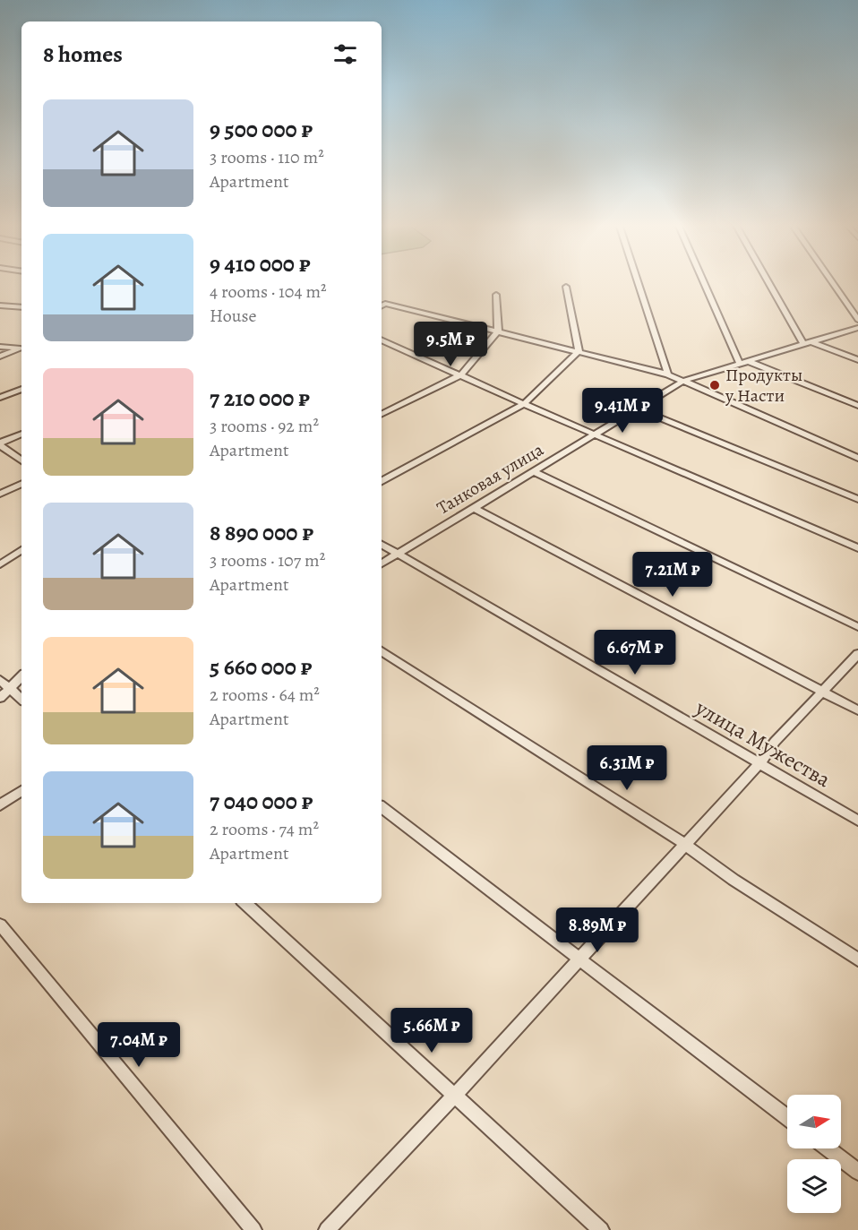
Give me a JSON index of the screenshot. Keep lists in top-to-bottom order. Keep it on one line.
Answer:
{"streets":{"street":["Танковая улица","улица Мужества"]},"crossings":[["Танковая улица","улица Мужества"]],"places":["Продукты у Насти"],"north":"right","page":{"heading":"8 homes","list":[{"name":"9 500 000 ₽","note":"3 rooms · 110 m² · Apartment"},{"name":"9 410 000 ₽","note":"4 rooms · 104 m² · House"},{"name":"7 210 000 ₽","note":"3 rooms · 92 m² · Apartment"},{"name":"8 890 000 ₽","note":"3 rooms · 107 m² · Apartment"},{"name":"5 660 000 ₽","note":"2 rooms · 64 m² · Apartment"},{"name":"7 040 000 ₽","note":"2 rooms · 74 m² · Apartment"}],"price":["9.5M ₽","9.41M ₽","7.21M ₽","6.67M ₽","6.31M ₽","8.89M ₽","5.66M ₽","7.04M ₽"]}}
